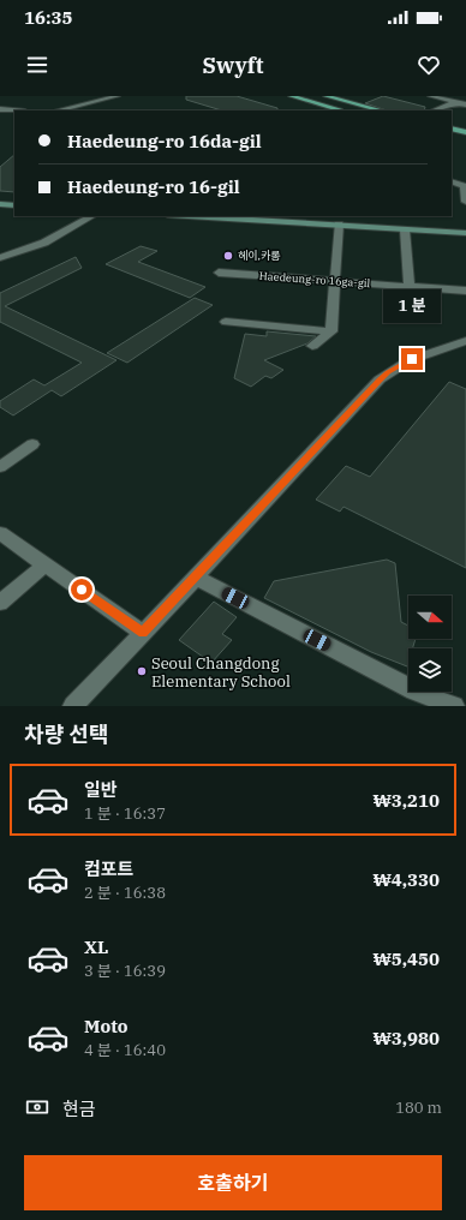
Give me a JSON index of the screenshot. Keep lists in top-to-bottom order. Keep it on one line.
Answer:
{"streets":{"street":["Haedeung-ro 16ga-gil"]},"places":["헤이,카롱","Seoul Changdong Elementary School"],"north":"right","page":{"status":"16:35","header":"Swyft","banner":["Haedeung-ro 16da-gil","Haedeung-ro 16-gil"],"bubble":"1 분","heading":"차량 선택","list":[{"name":"일반","note":"1 분 · 16:37","value":"₩3,210"},{"name":"컴포트","note":"2 분 · 16:38","value":"₩4,330"},{"name":"XL","note":"3 분 · 16:39","value":"₩5,450"},{"name":"Moto","note":"4 분 · 16:40","value":"₩3,980"}],"pay":["현금","180 m"],"buttons":"호출하기"}}
